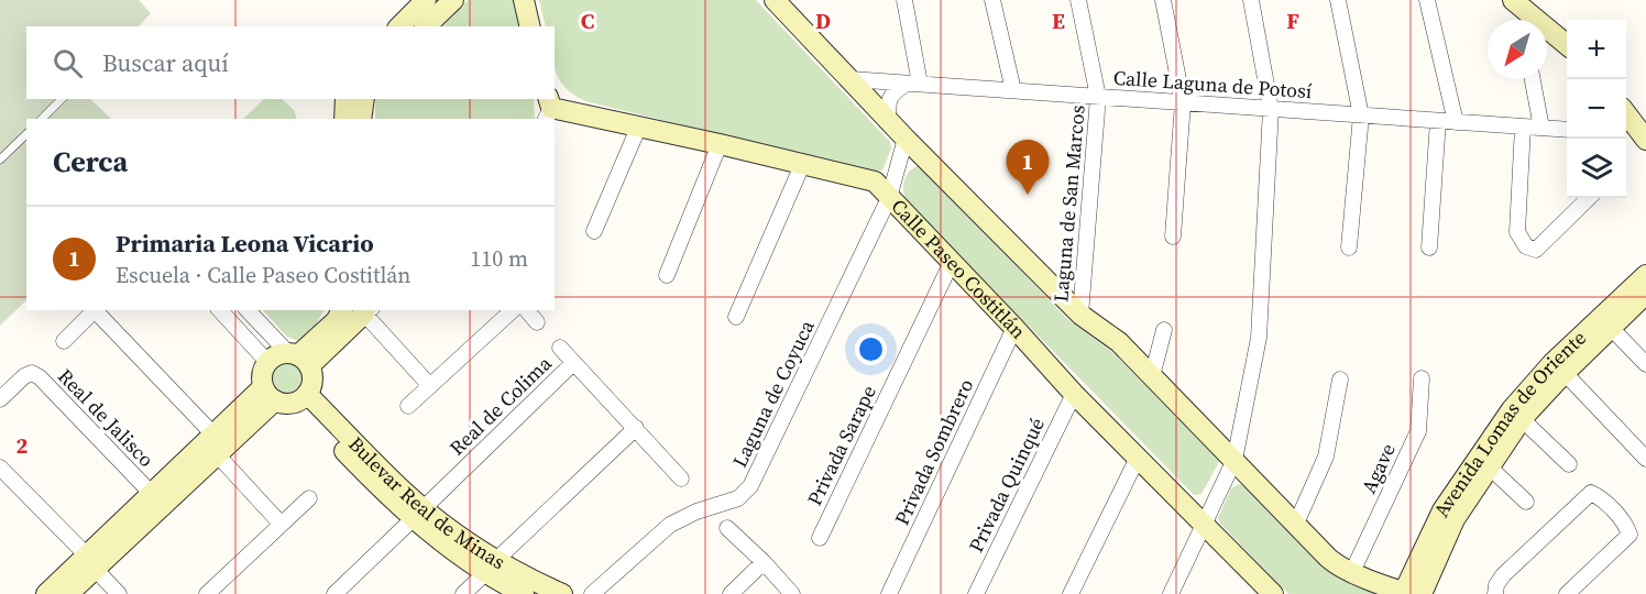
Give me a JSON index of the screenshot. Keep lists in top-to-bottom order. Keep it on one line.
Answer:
{"streets":{"street":["Calle Laguna de Potosí","Laguna de San Marcos","Calle Paseo Costitlán","Laguna de Coyuca","Real de Colima","Real de Jalisco","Avenida Lomas de Oriente","Privada Sarape","Privada Sombrero","Agave","Privada Quinqué","Bulevar Real de Minas"]},"crossings":[["Calle Laguna de Potosí","Laguna de San Marcos"],["Calle Paseo Costitlán","Laguna de Coyuca"],["Calle Paseo Costitlán","Privada Sarape"],["Calle Paseo Costitlán","Privada Sombrero"],["Calle Paseo Costitlán","Privada Quinqué"],["Real de Colima","Bulevar Real de Minas"]],"north":"bottom left","page":{"map_buttons":["+","−"],"search":"Buscar aquí","heading":"Cerca","pins":"1","list":[{"mark":"1","name":"Primaria Leona Vicario","note":"Escuela · Calle Paseo Costitlán","value":"110 m"}]},"grid":{"columns":["C","D","E","F"],"rows":["2"]}}
